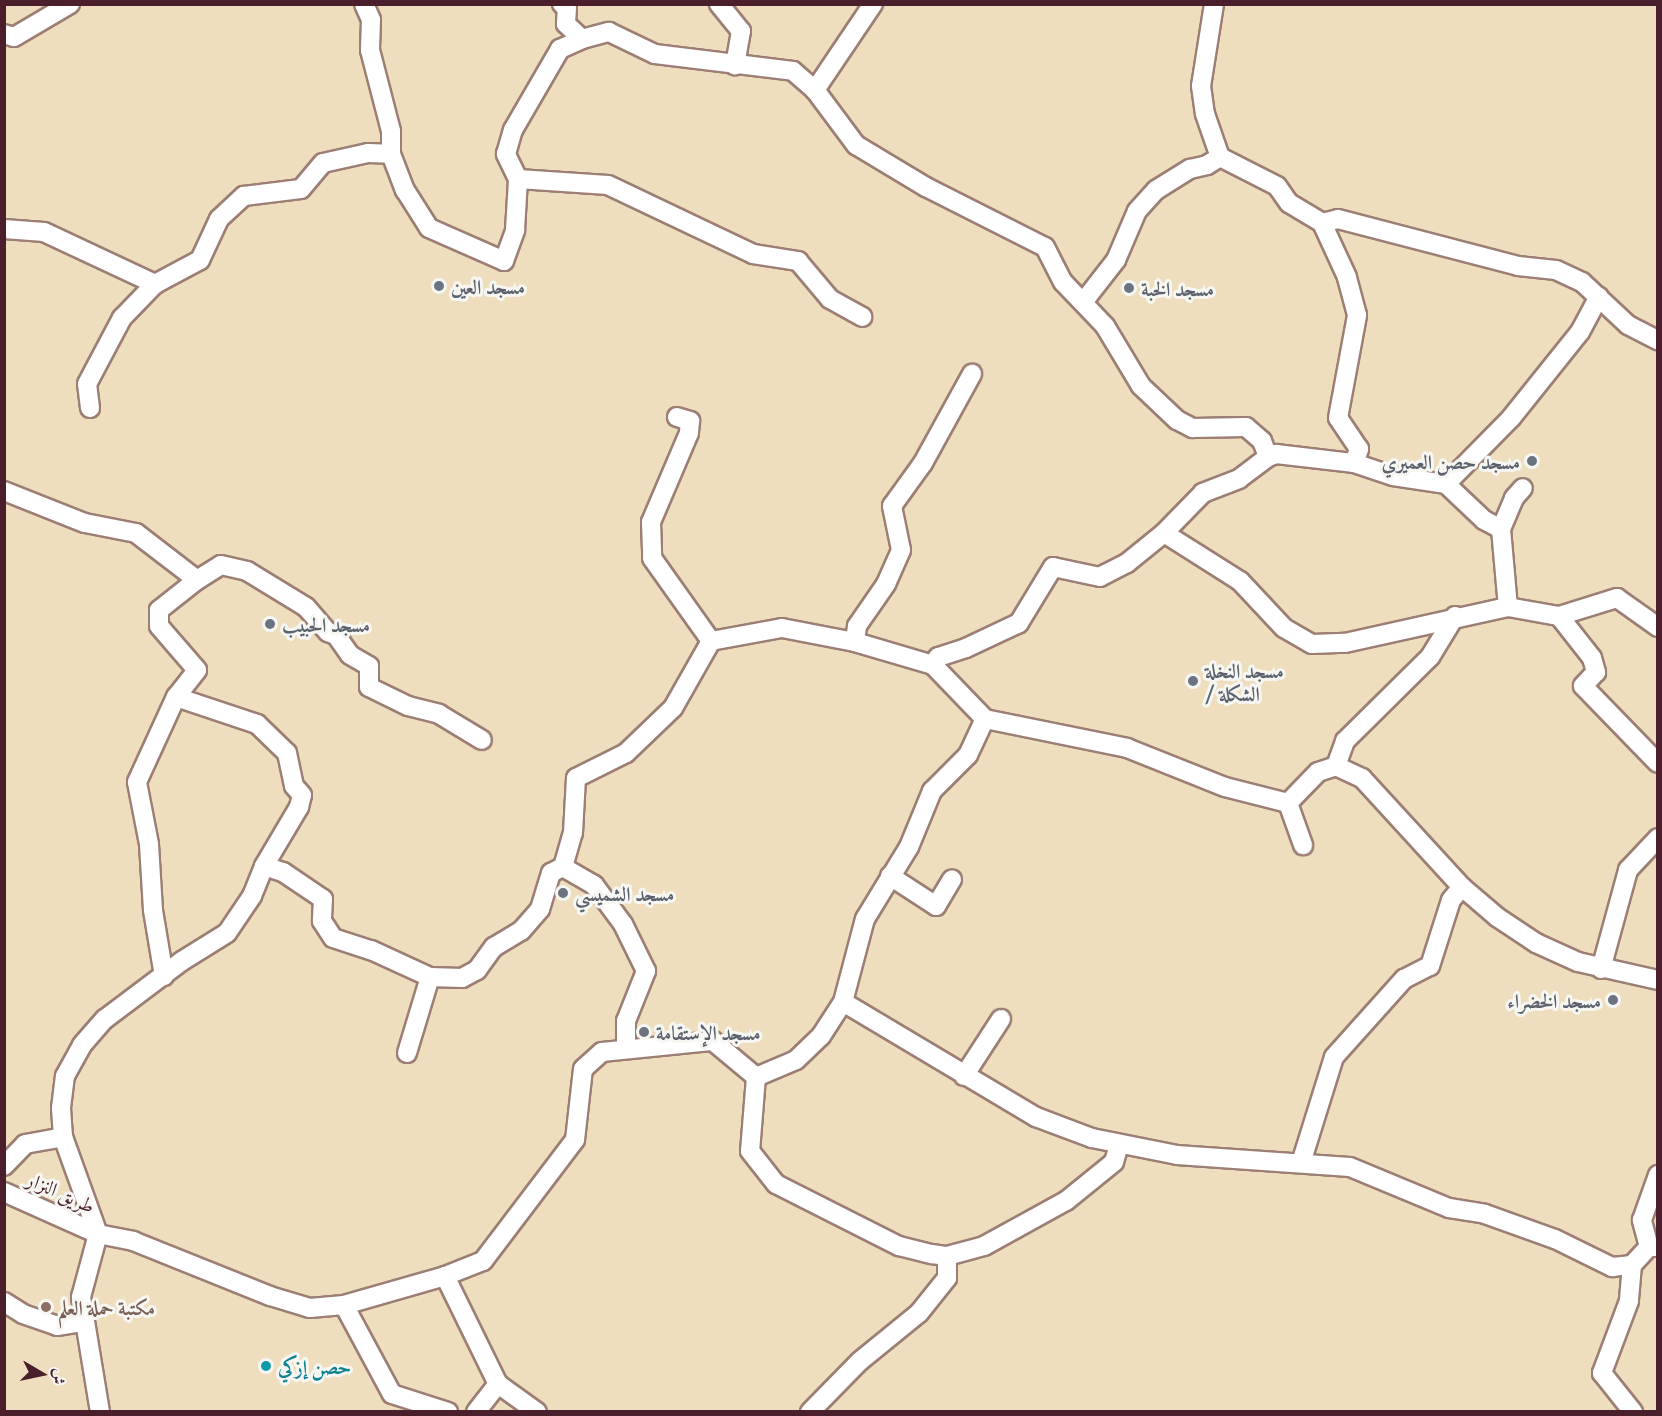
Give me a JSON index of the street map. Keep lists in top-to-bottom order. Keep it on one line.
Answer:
{"streets":{"street":["طريق النزار"]},"places":["مسجد العين","مسجد الخبة","مسجد حصن العميري","مسجد الحبيب","مسجد النخلة / الشكلة","مسجد الشميسي","مسجد الخضراء","مسجد الإستقامة","مكتبة حملة العلم","حصن إزكي"],"north":"right"}
